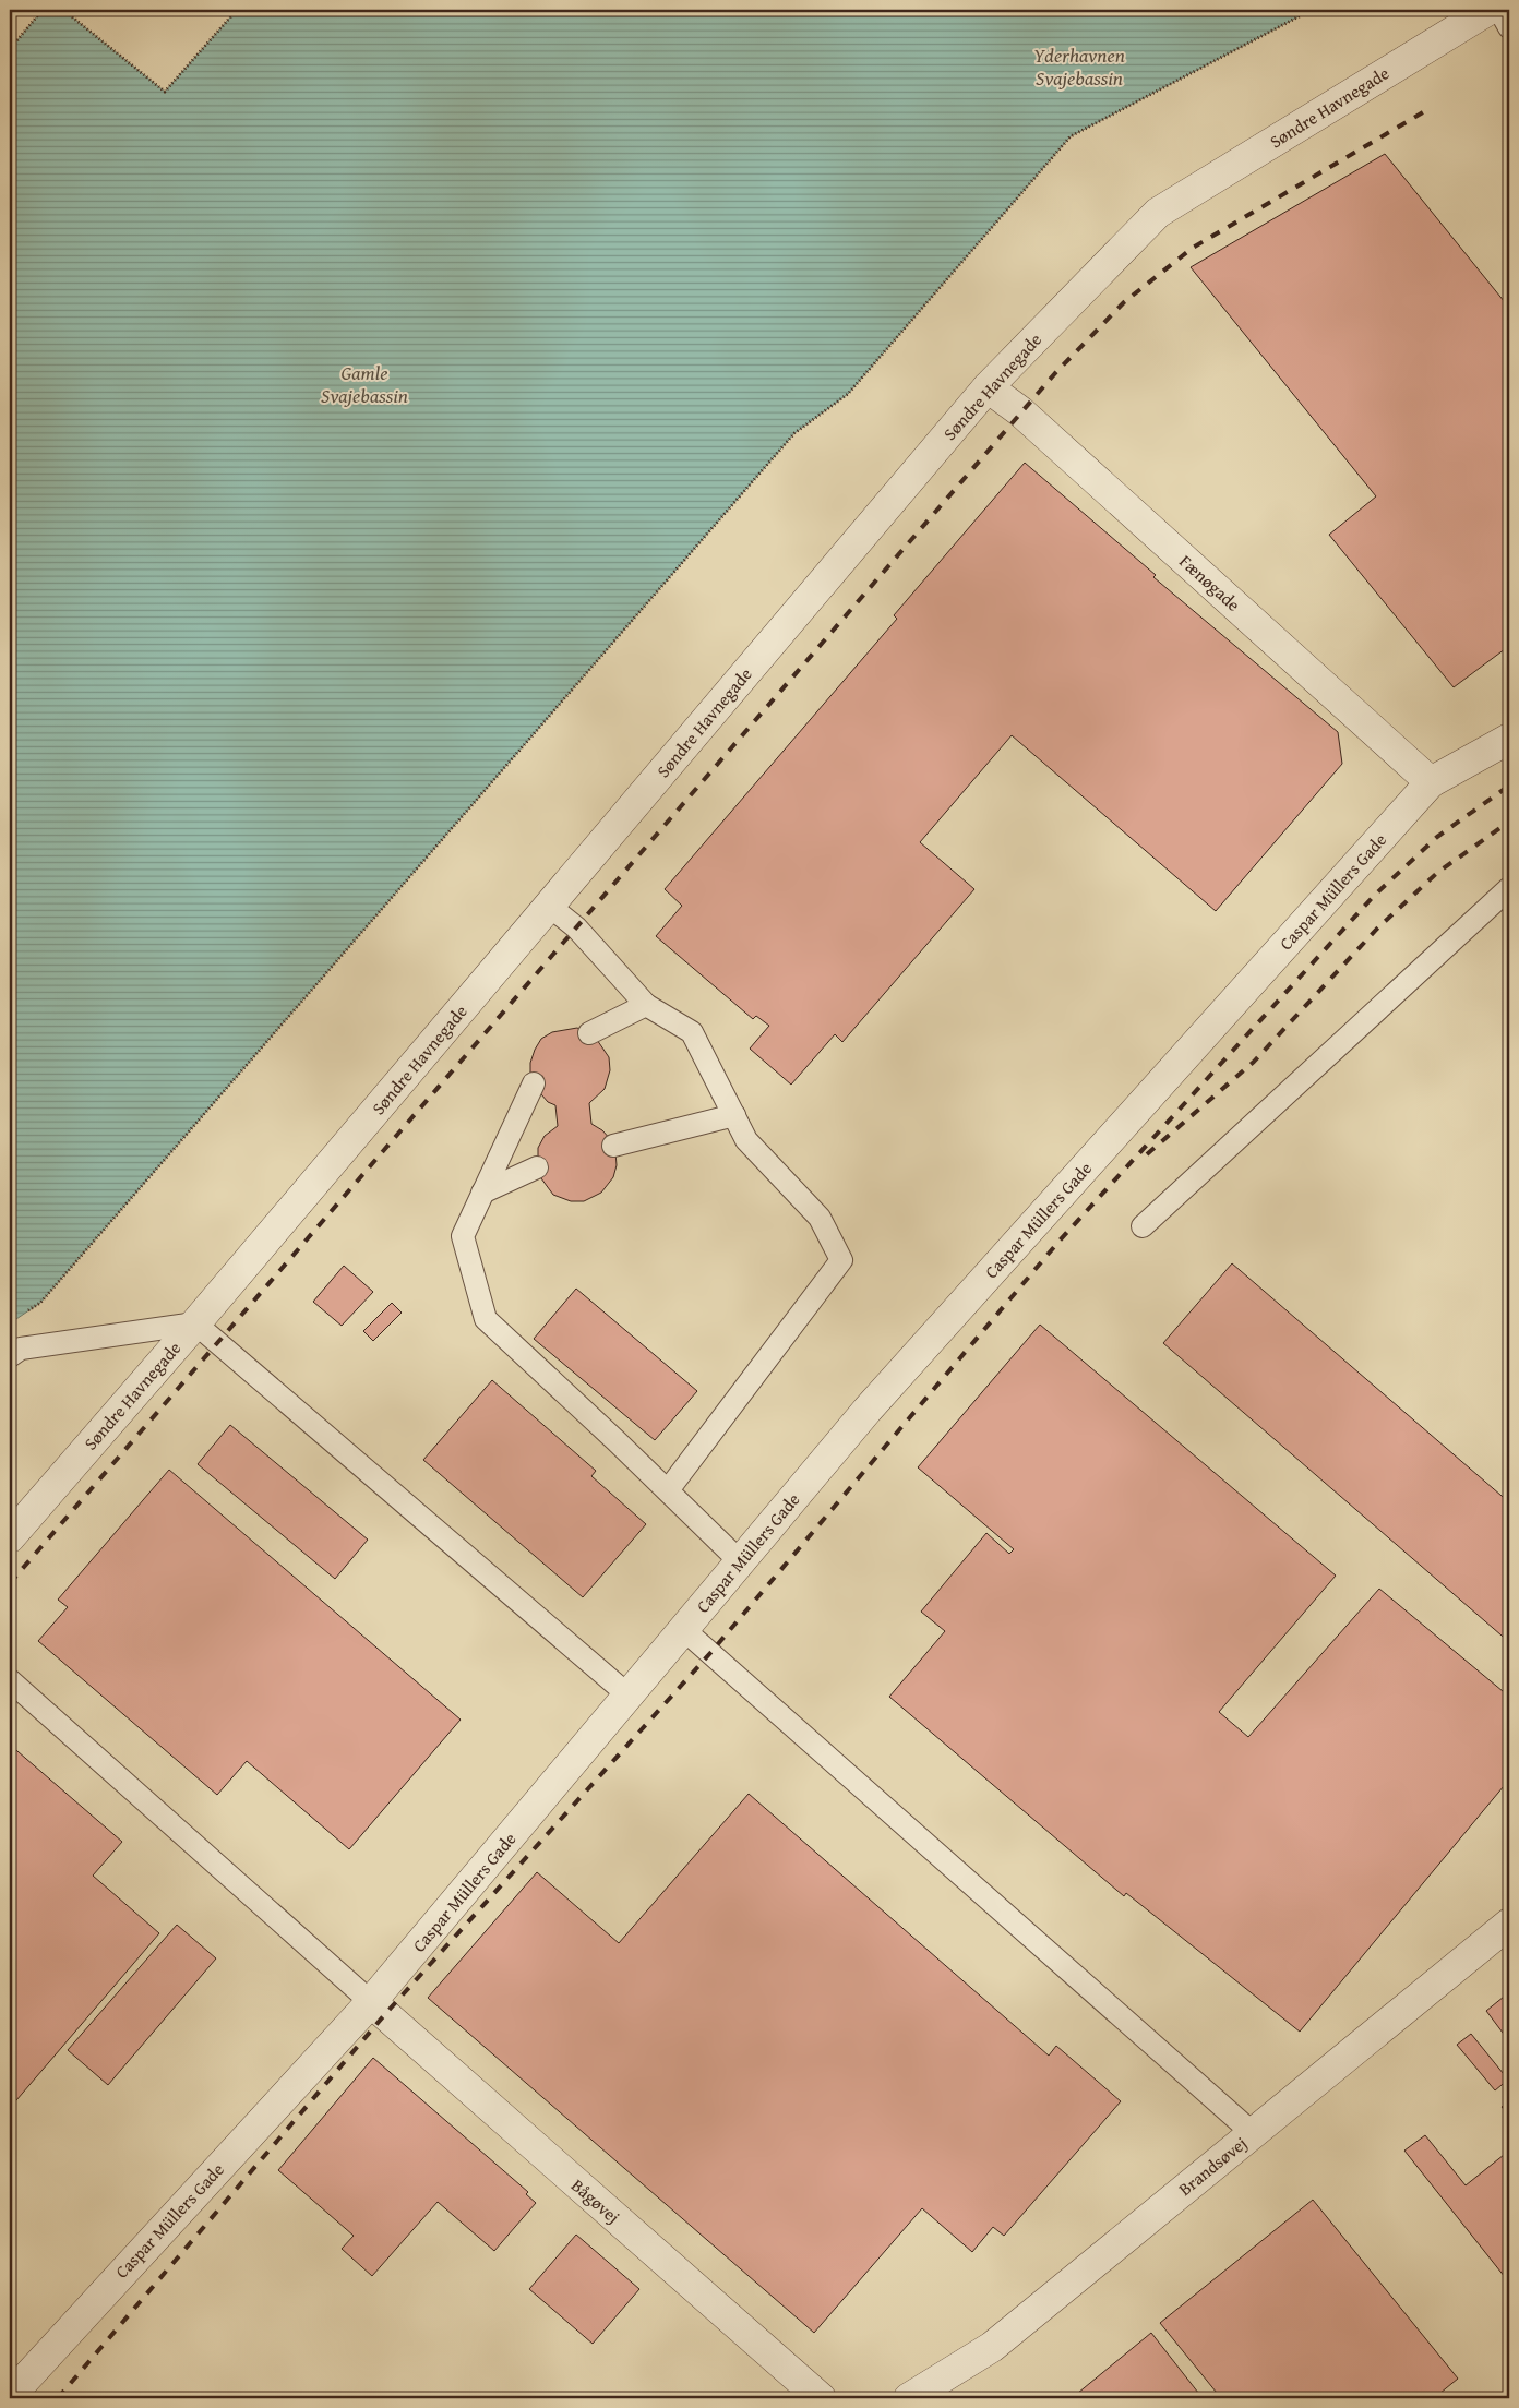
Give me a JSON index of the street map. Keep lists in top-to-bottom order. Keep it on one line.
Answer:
{"streets":{"street":["Søndre Havnegade","Fænøgade","Caspar Müllers Gade","Brandsøvej","Bågøvej"]},"crossings":[["Søndre Havnegade","Fænøgade"],["Fænøgade","Caspar Müllers Gade"],["Caspar Müllers Gade","Bågøvej"]],"water":["Yderhavnen Svajebassin","Gamle Svajebassin"]}
